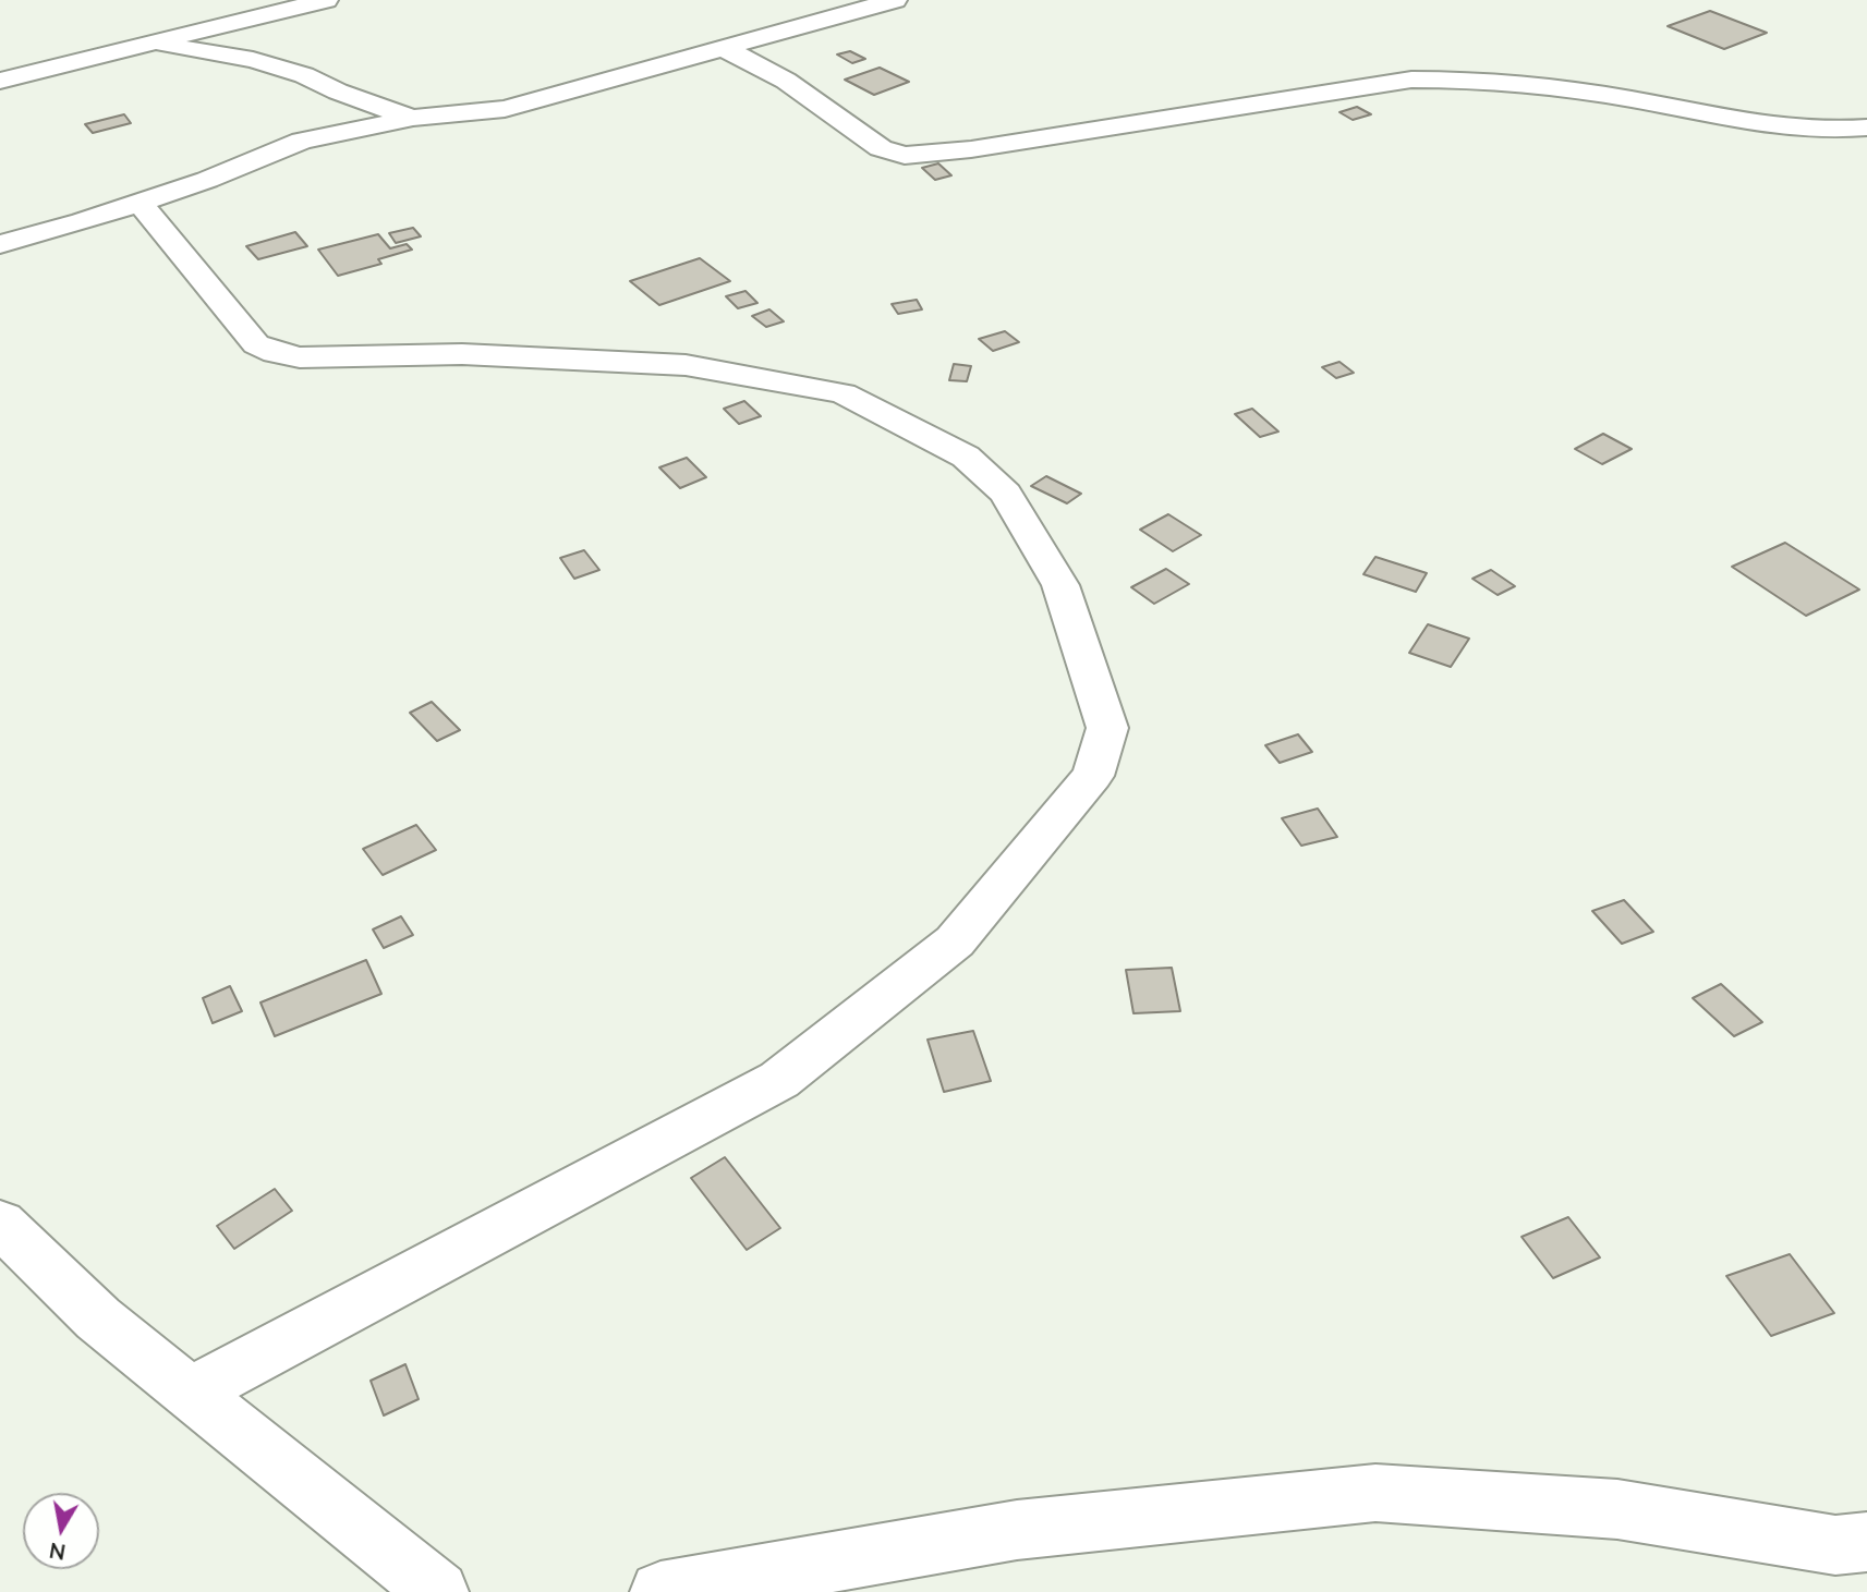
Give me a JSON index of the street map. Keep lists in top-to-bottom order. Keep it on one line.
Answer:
{"north":"bottom"}
